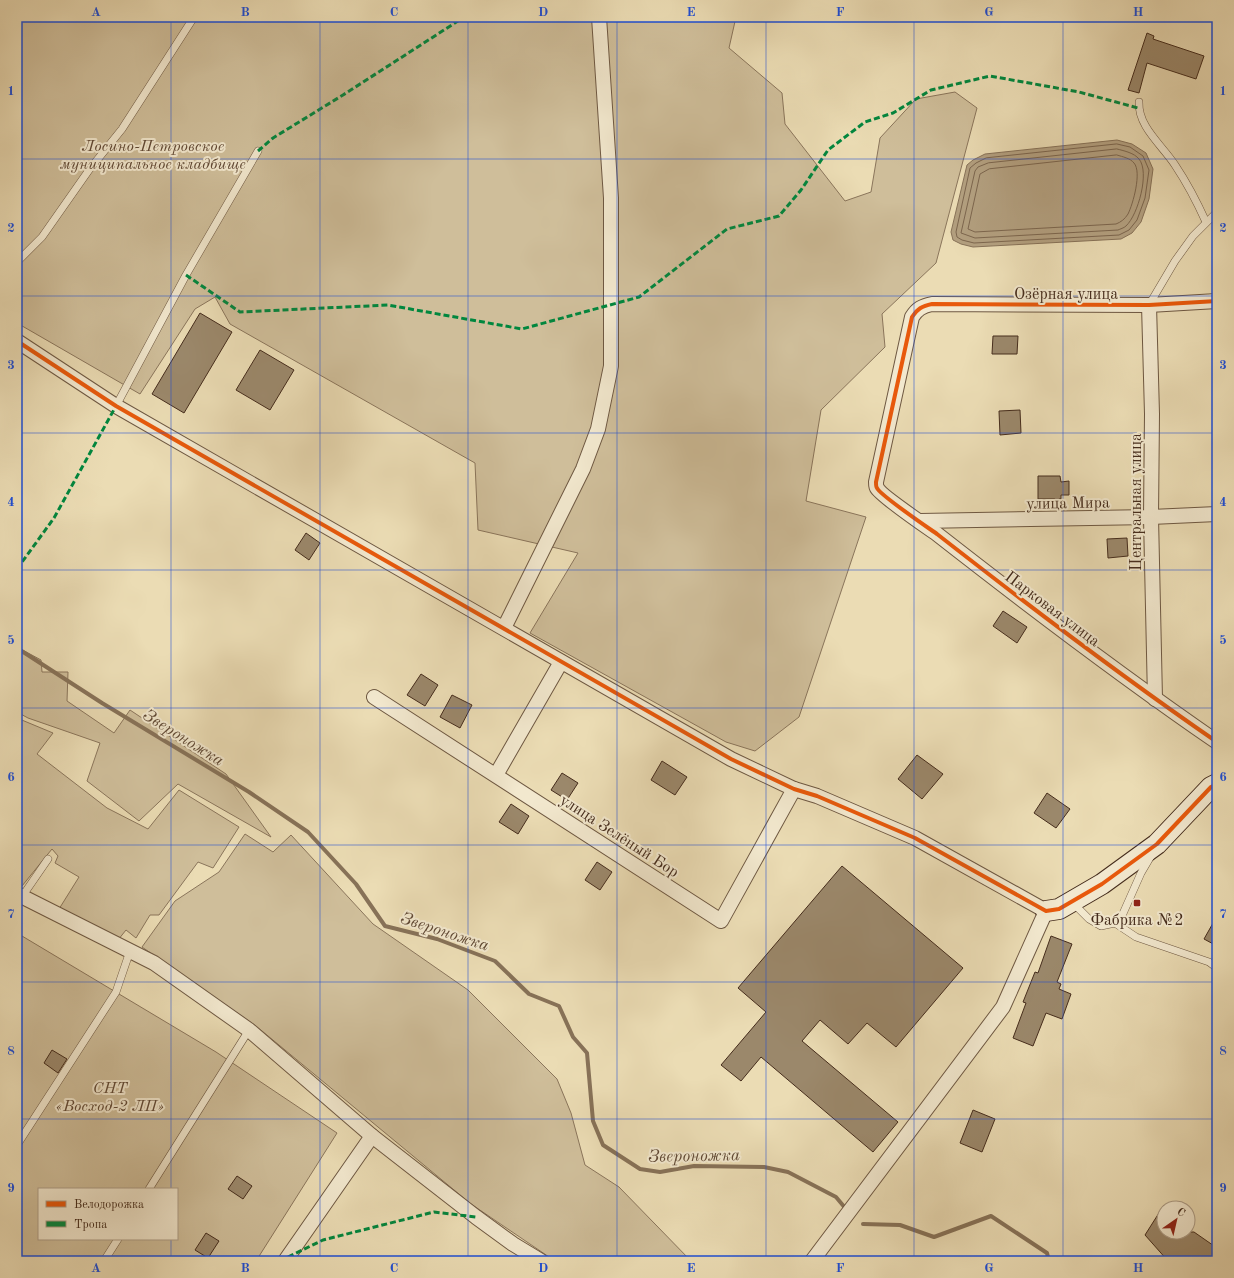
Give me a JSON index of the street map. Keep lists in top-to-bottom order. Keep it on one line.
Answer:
{"streets":{"street":["Озёрная улица","улица Мира","Центральная улица","Парковая улица","улица Зелёный Бор"]},"crossings":[["Озёрная улица","Центральная улица"],["Озёрная улица","Парковая улица"],["улица Мира","Центральная улица"],["улица Мира","Парковая улица"],["Центральная улица","Парковая улица"]],"water":["Звероножка"],"parks":["Лосино-Петровское муниципальное кладбище","СНТ «Восход-2 ЛП»"],"places":{"transit":["Фабрика №2"]},"legend":["Велодорожка","Тропа"],"north":"top right","grid":{"columns":["A","B","C","D","E","F","G","H"],"rows":["1","2","3","4","5","6","7","8","9"]}}
